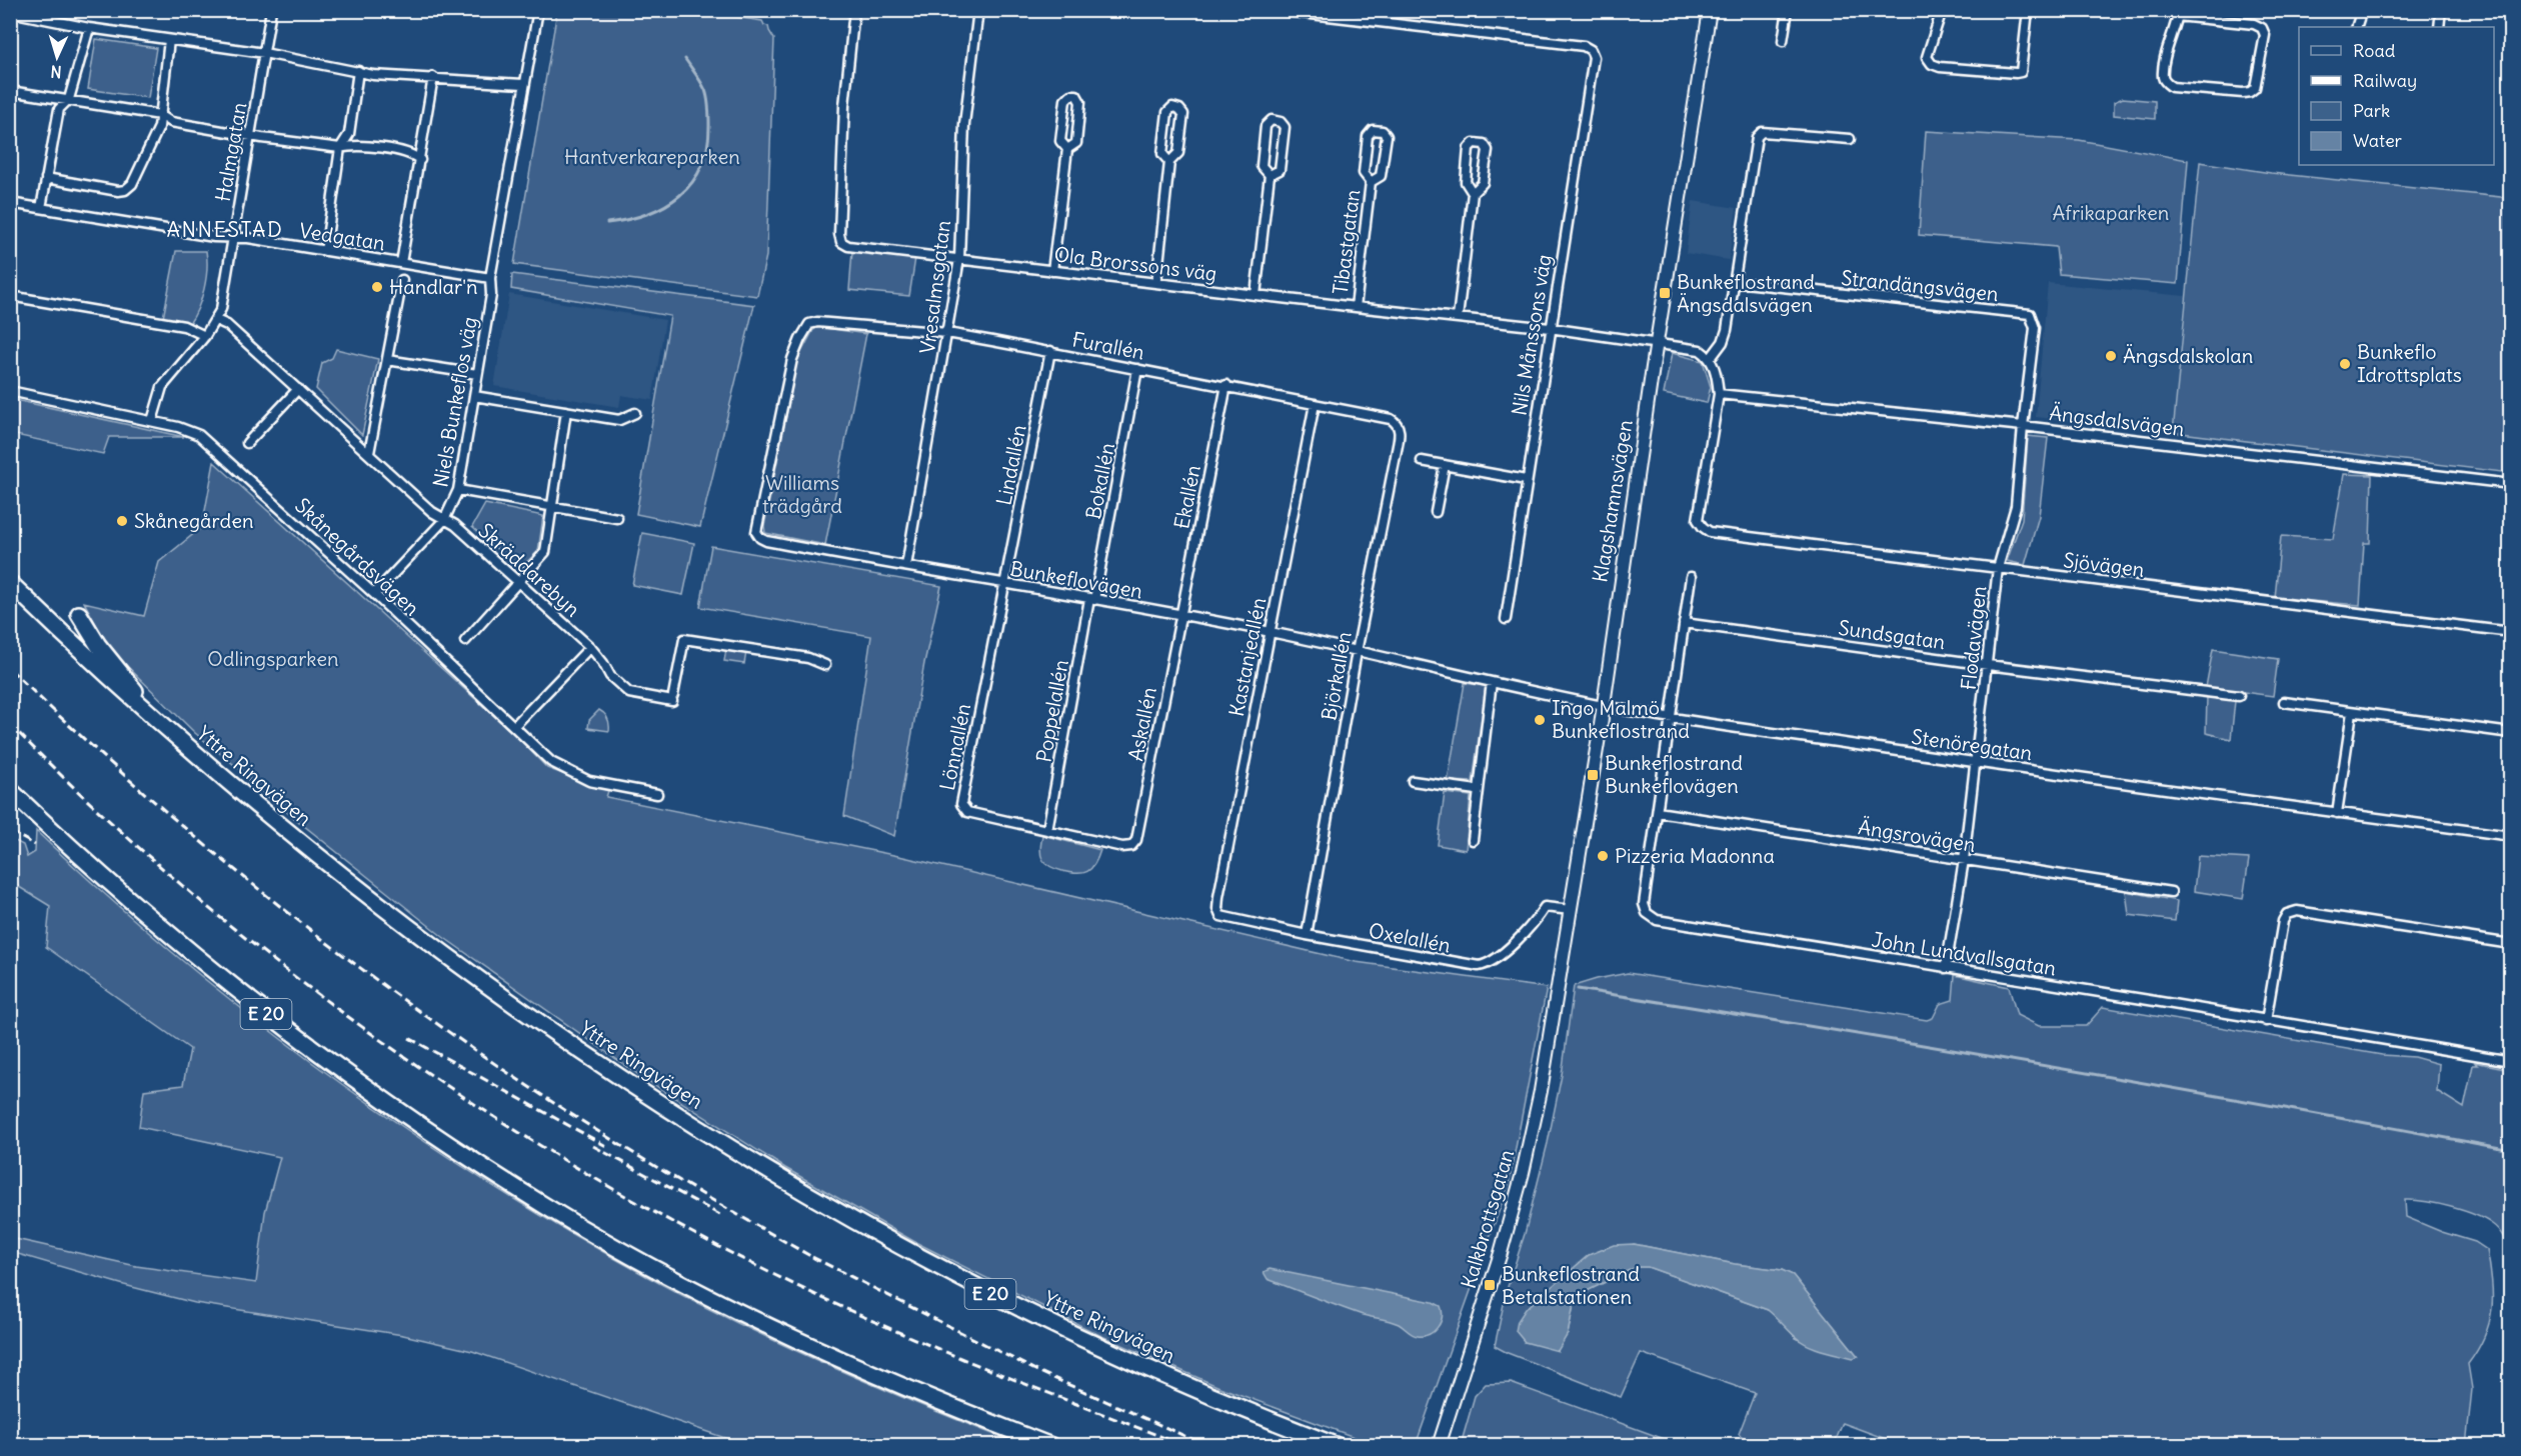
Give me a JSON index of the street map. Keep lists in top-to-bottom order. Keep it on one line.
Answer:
{"streets":{"highway":["Yttre Ringvägen","E 20"],"street":["Halmgatan","Vedgatan","Tibastgatan","Ola Brorssons väg","Strandängsvägen","Vresalmsgatan","Nils Månssons väg","Furallén","Niels Bunkeflos väg","Ängsdalsvägen","Lindallén","Bokallén","Ekallén","Klagshamnsvägen","Skånegårdsvägen","Sjövägen","Skräddarebyn","Bunkeflovägen","Sundsgatan","Flodavägen","Kastanjeallén","Björkallén","Poppelallén","Askallén","Stenöregatan","Lönnallén","Ängsrovägen","Oxelallén","John Lundvallsgatan","Kalkbrottsgatan"]},"crossings":[["Halmgatan","Vedgatan"],["Halmgatan","Skånegårdsvägen"],["Halmgatan","Skräddarebyn"],["Vedgatan","Niels Bunkeflos väg"],["Tibastgatan","Ola Brorssons väg"],["Ola Brorssons väg","Vresalmsgatan"],["Ola Brorssons väg","Nils Månssons väg"],["Ola Brorssons väg","Klagshamnsvägen"],["Strandängsvägen","Flodavägen"],["Vresalmsgatan","Furallén"],["Vresalmsgatan","Bunkeflovägen"],["Furallén","Lindallén"],["Furallén","Bokallén"],["Furallén","Ekallén"],["Furallén","Bunkeflovägen"],["Furallén","Kastanjeallén"],["Furallén","Björkallén"],["Niels Bunkeflos väg","Skånegårdsvägen"],["Niels Bunkeflos väg","Skräddarebyn"],["Ängsdalsvägen","Sjövägen"],["Ängsdalsvägen","Flodavägen"],["Lindallén","Bunkeflovägen"],["Lindallén","Lönnallén"],["Bokallén","Bunkeflovägen"],["Bokallén","Poppelallén"],["Ekallén","Bunkeflovägen"],["Ekallén","Askallén"],["Klagshamnsvägen","Bunkeflovägen"],["Klagshamnsvägen","Stenöregatan"],["Klagshamnsvägen","Oxelallén"],["Klagshamnsvägen","Kalkbrottsgatan"],["Sjövägen","Flodavägen"],["Bunkeflovägen","Kastanjeallén"],["Bunkeflovägen","Björkallén"],["Bunkeflovägen","Poppelallén"],["Bunkeflovägen","Askallén"],["Bunkeflovägen","Stenöregatan"],["Bunkeflovägen","Lönnallén"],["Sundsgatan","Flodavägen"],["Flodavägen","Stenöregatan"],["Flodavägen","Ängsrovägen"],["Flodavägen","John Lundvallsgatan"],["Kastanjeallén","Oxelallén"],["Björkallén","Oxelallén"],["Poppelallén","Lönnallén"],["Askallén","Lönnallén"],["Ängsrovägen","John Lundvallsgatan"]],"districts":["ANNESTAD"],"parks":["Hantverkareparken","Afrikaparken","Williams trädgård","Odlingsparken"],"places":{"other":["Handlar'n","Ängsdalskolan","Bunkeflo Idrottsplats","Skånegården","Ingo Malmö Bunkeflostrand","Pizzeria Madonna"],"transit":["Bunkeflostrand Ängsdalsvägen","Bunkeflostrand Bunkeflovägen","Bunkeflostrand Betalstationen"]},"legend":["Road","Railway","Park","Water"],"north":"bottom"}
